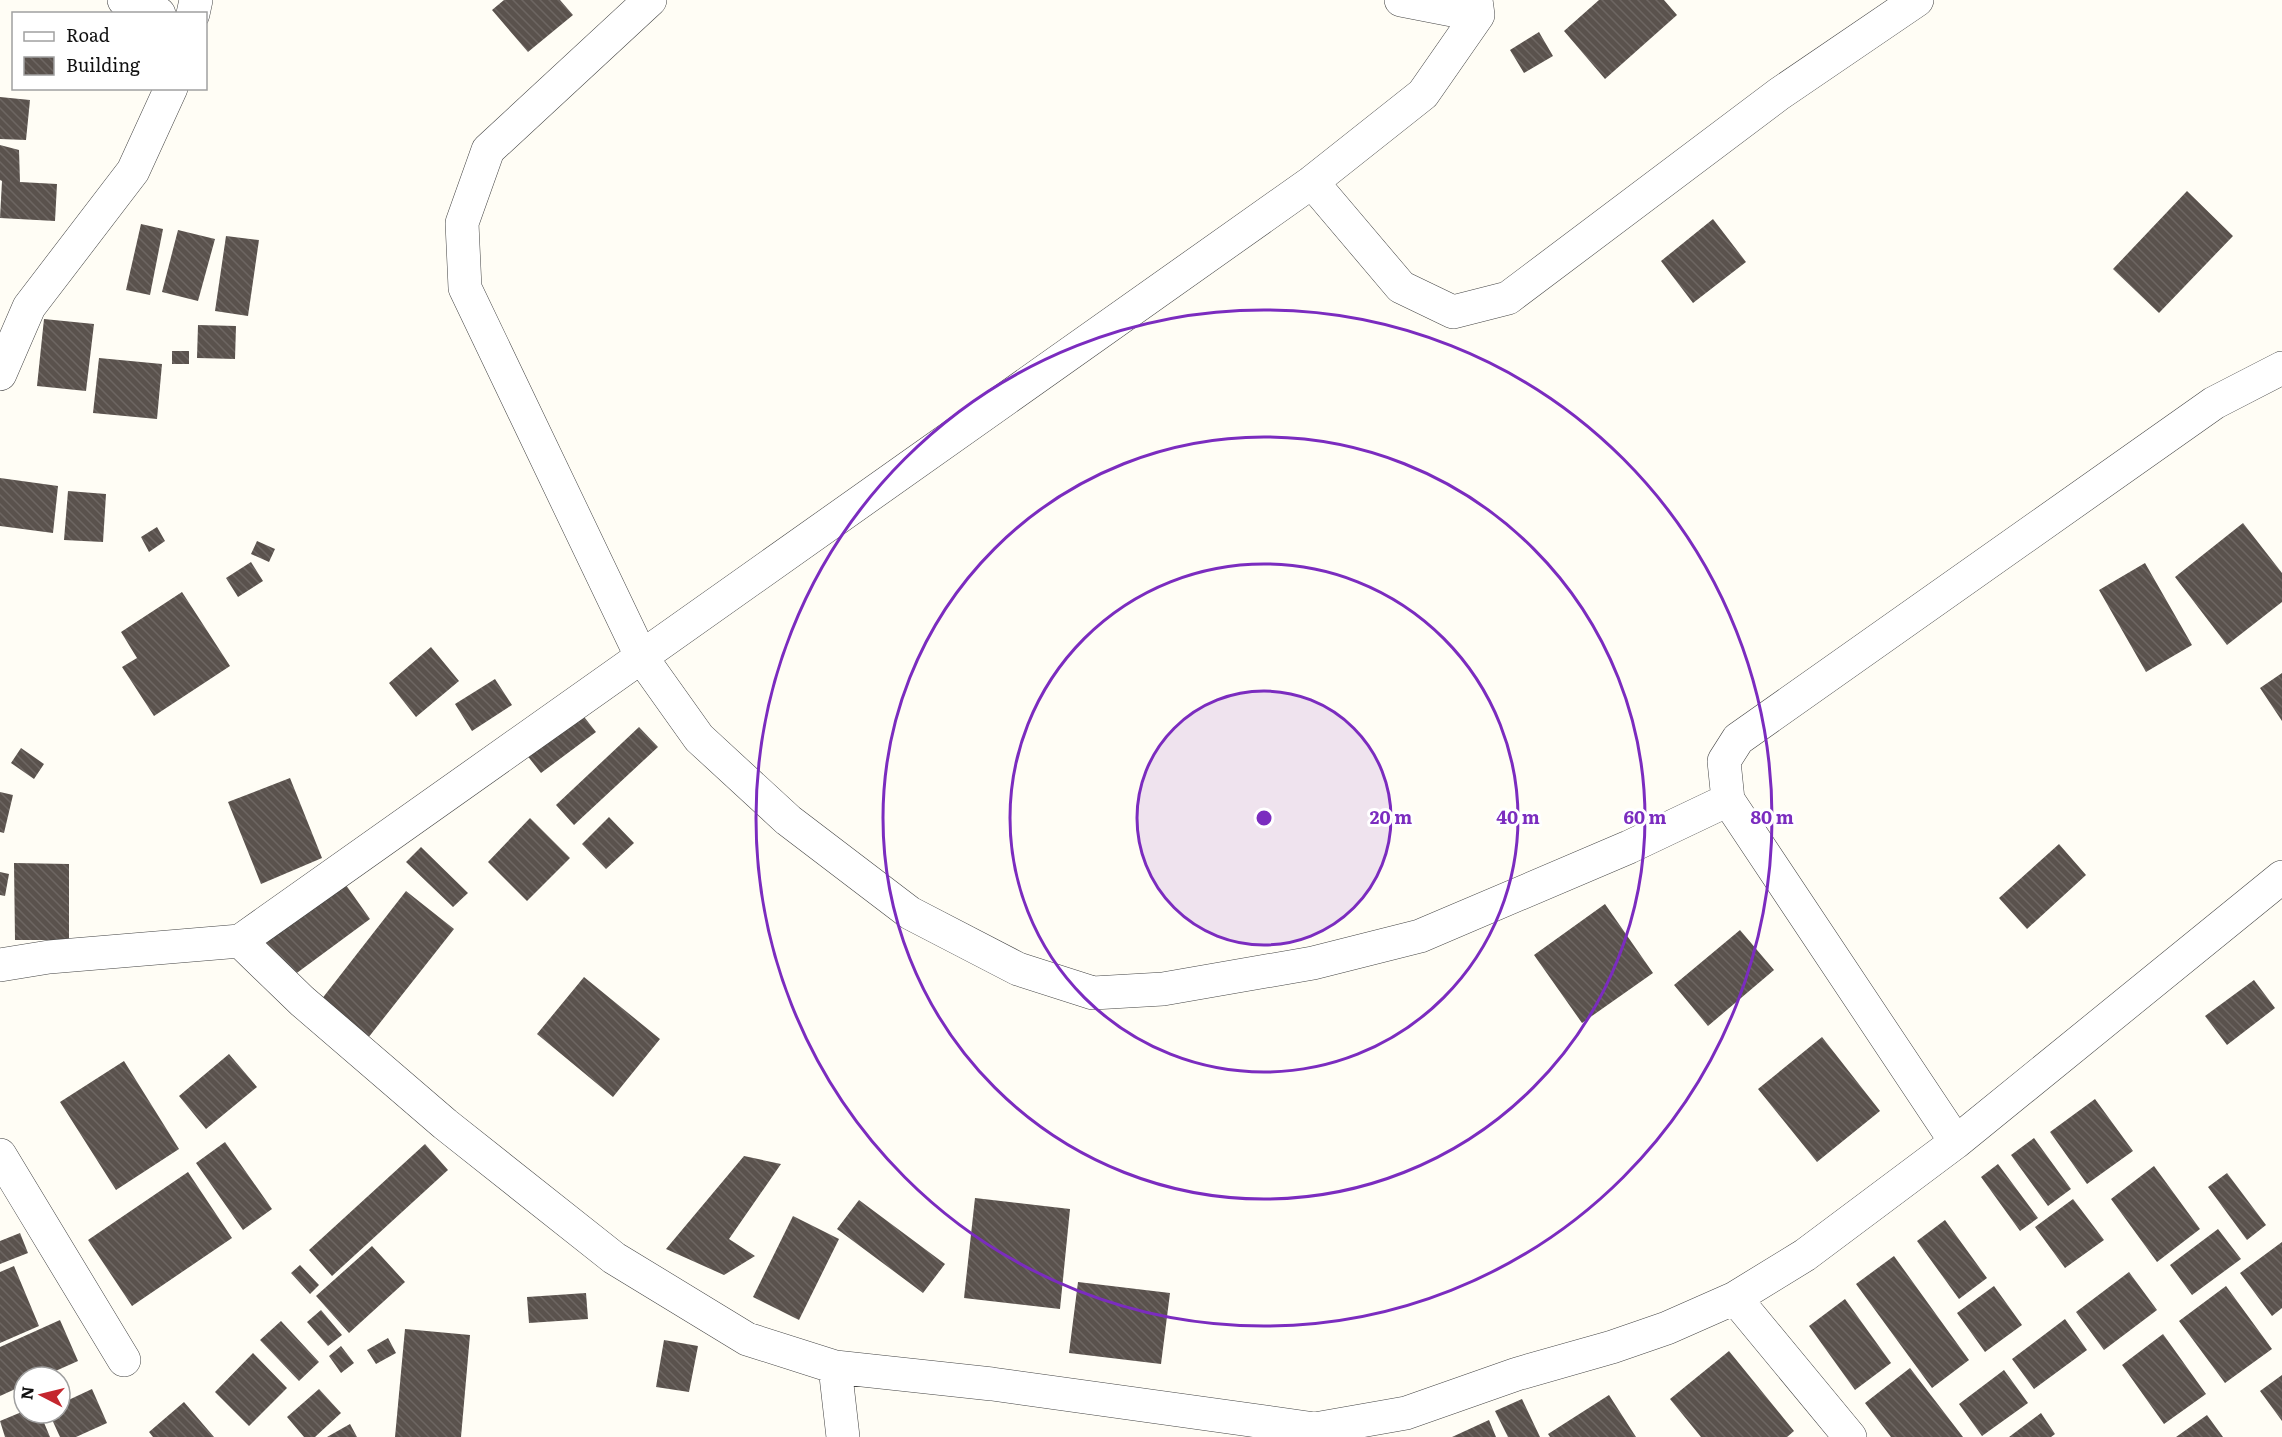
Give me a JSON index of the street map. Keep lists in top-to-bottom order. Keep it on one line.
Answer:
{"legend":["Road","Building"],"north":"left","rings":["20 m","40 m","60 m","80 m"]}
